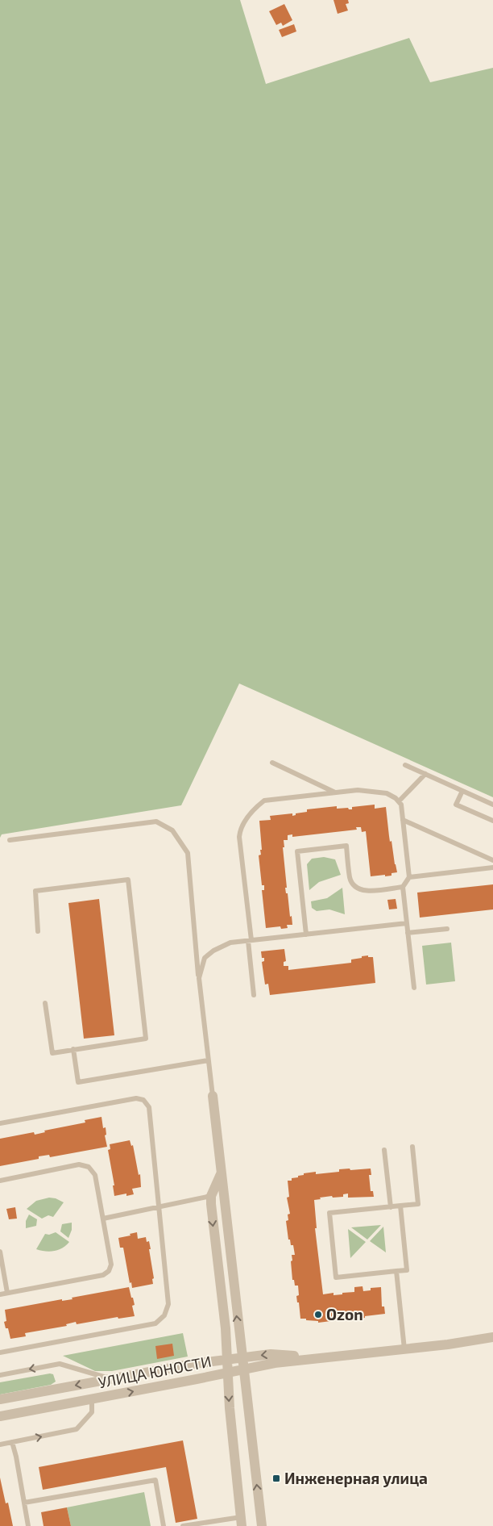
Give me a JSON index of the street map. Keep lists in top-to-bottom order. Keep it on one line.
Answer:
{"streets":{"street":["УЛИЦА ЮНОСТИ"]},"places":{"other":["Ozon"],"transit":["Инженерная улица"]}}
